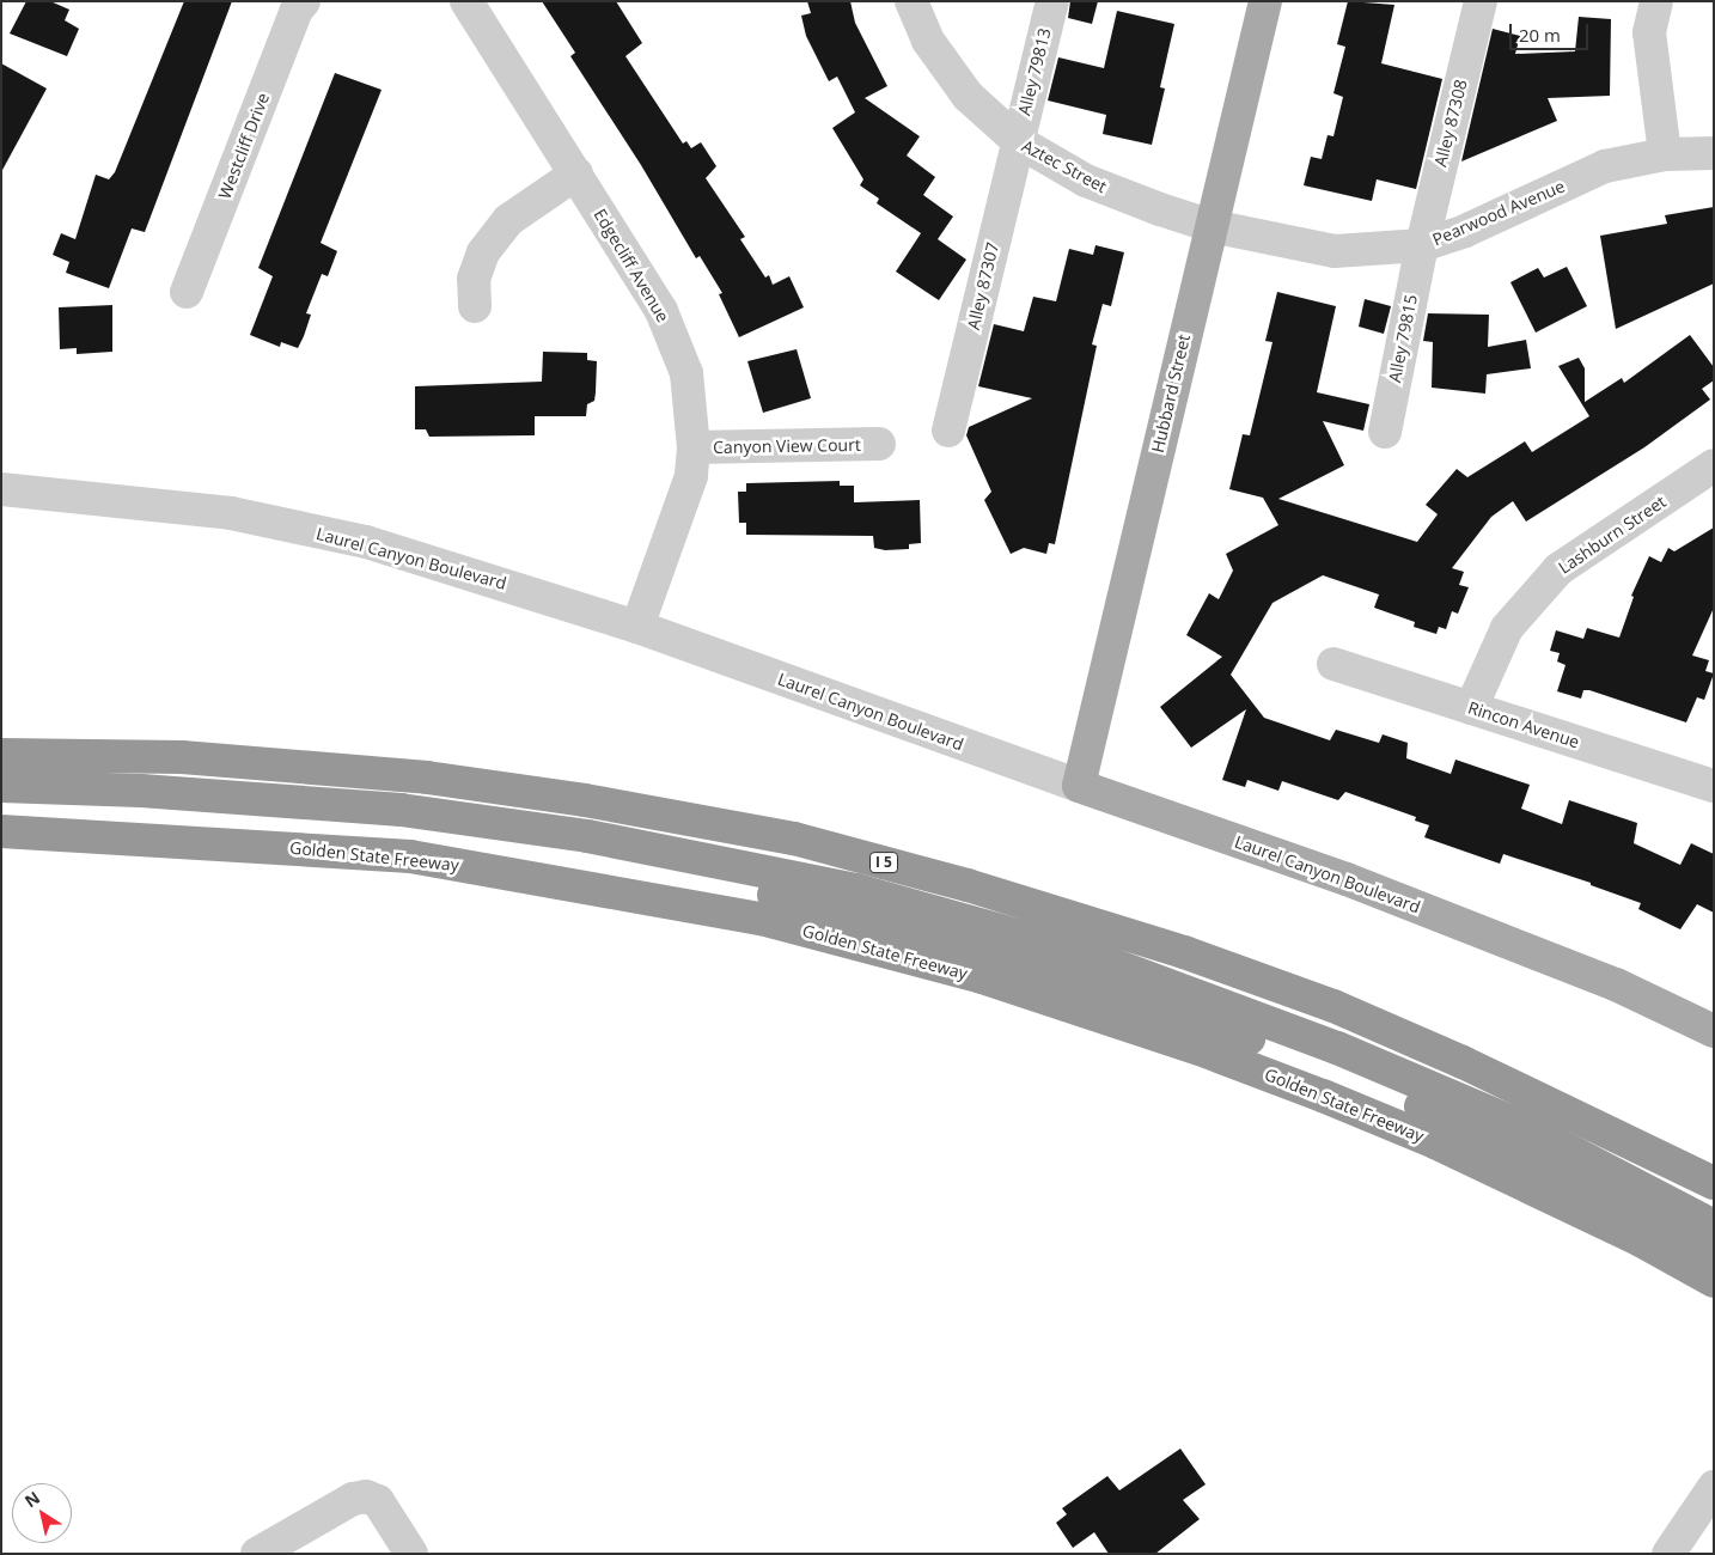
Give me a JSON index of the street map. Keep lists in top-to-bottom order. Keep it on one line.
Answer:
{"streets":{"highway":["Golden State Freeway","I 5"],"main road":["Hubbard Street","Laurel Canyon Boulevard"],"street":["Alley 79813","Alley 87308","Westcliff Drive","Aztec Street","Pearwood Avenue","Edgecliff Avenue","Alley 87307","Alley 79815","Canyon View Court","Lashburn Street","Rincon Avenue"]},"crossings":[["Alley 79813","Aztec Street"],["Alley 79813","Alley 87307"],["Alley 87308","Pearwood Avenue"],["Alley 87308","Alley 79815"],["Aztec Street","Pearwood Avenue"],["Aztec Street","Alley 87307"],["Aztec Street","Hubbard Street"],["Pearwood Avenue","Alley 79815"],["Pearwood Avenue","Hubbard Street"],["Edgecliff Avenue","Canyon View Court"],["Edgecliff Avenue","Laurel Canyon Boulevard"],["Hubbard Street","Laurel Canyon Boulevard"],["Lashburn Street","Rincon Avenue"]],"scale_bar":"20 m","north":"top left"}
